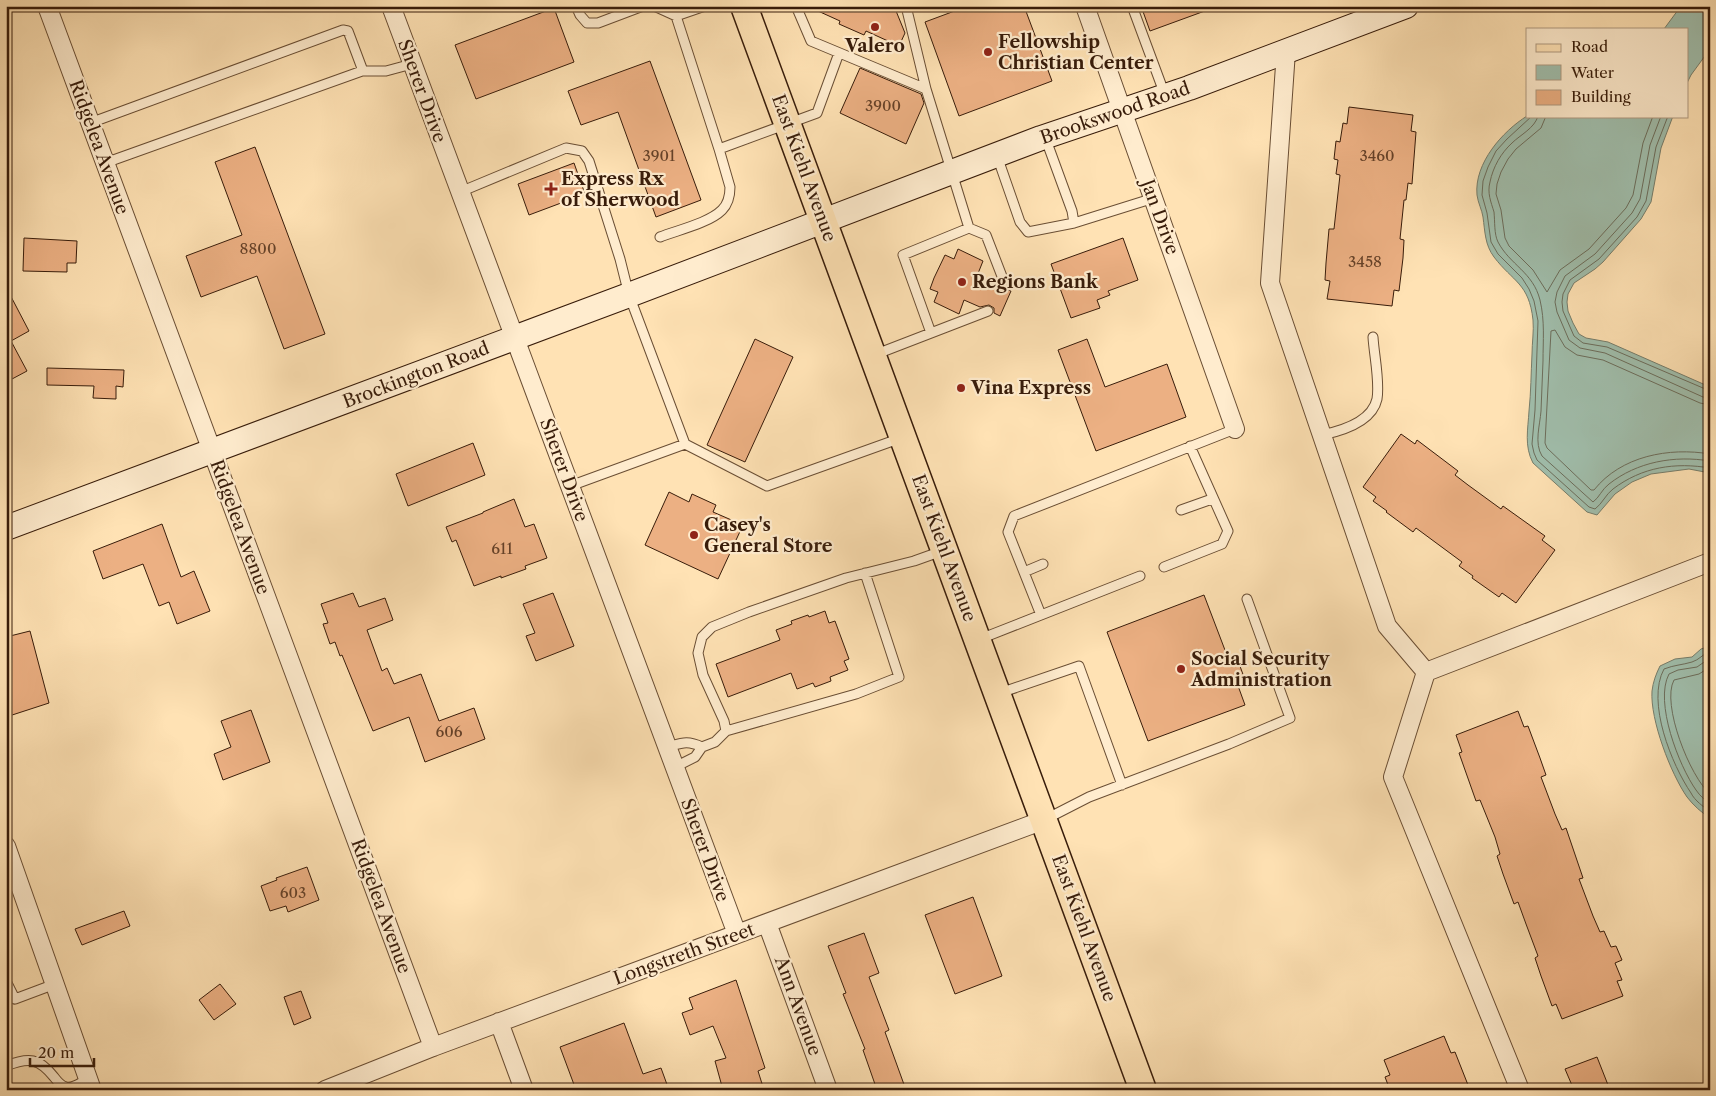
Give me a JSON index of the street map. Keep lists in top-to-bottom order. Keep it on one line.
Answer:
{"streets":{"main road":["Brookswood Road","East Kiehl Avenue","Brockington Road"],"street":["Sherer Drive","Ridgelea Avenue","Jan Drive","Longstreth Street","Ann Avenue"]},"crossings":[["Sherer Drive","Brockington Road"],["Sherer Drive","Longstreth Street"],["Brookswood Road","East Kiehl Avenue"],["Brookswood Road","Jan Drive"],["Brookswood Road","Brockington Road"],["Ridgelea Avenue","Brockington Road"],["Ridgelea Avenue","Longstreth Street"],["East Kiehl Avenue","Brockington Road"],["East Kiehl Avenue","Longstreth Street"],["Longstreth Street","Ann Avenue"]],"places":{"other":["Valero","Fellowship Christian Center","Regions Bank","Vina Express","Casey's General Store","Social Security Administration"],"health":["Express Rx of Sherwood"]},"house_numbers":["3900","3901","3460","8800","3458","611","606","603"],"legend":["Road","Water","Building"],"scale_bar":"20 m"}
